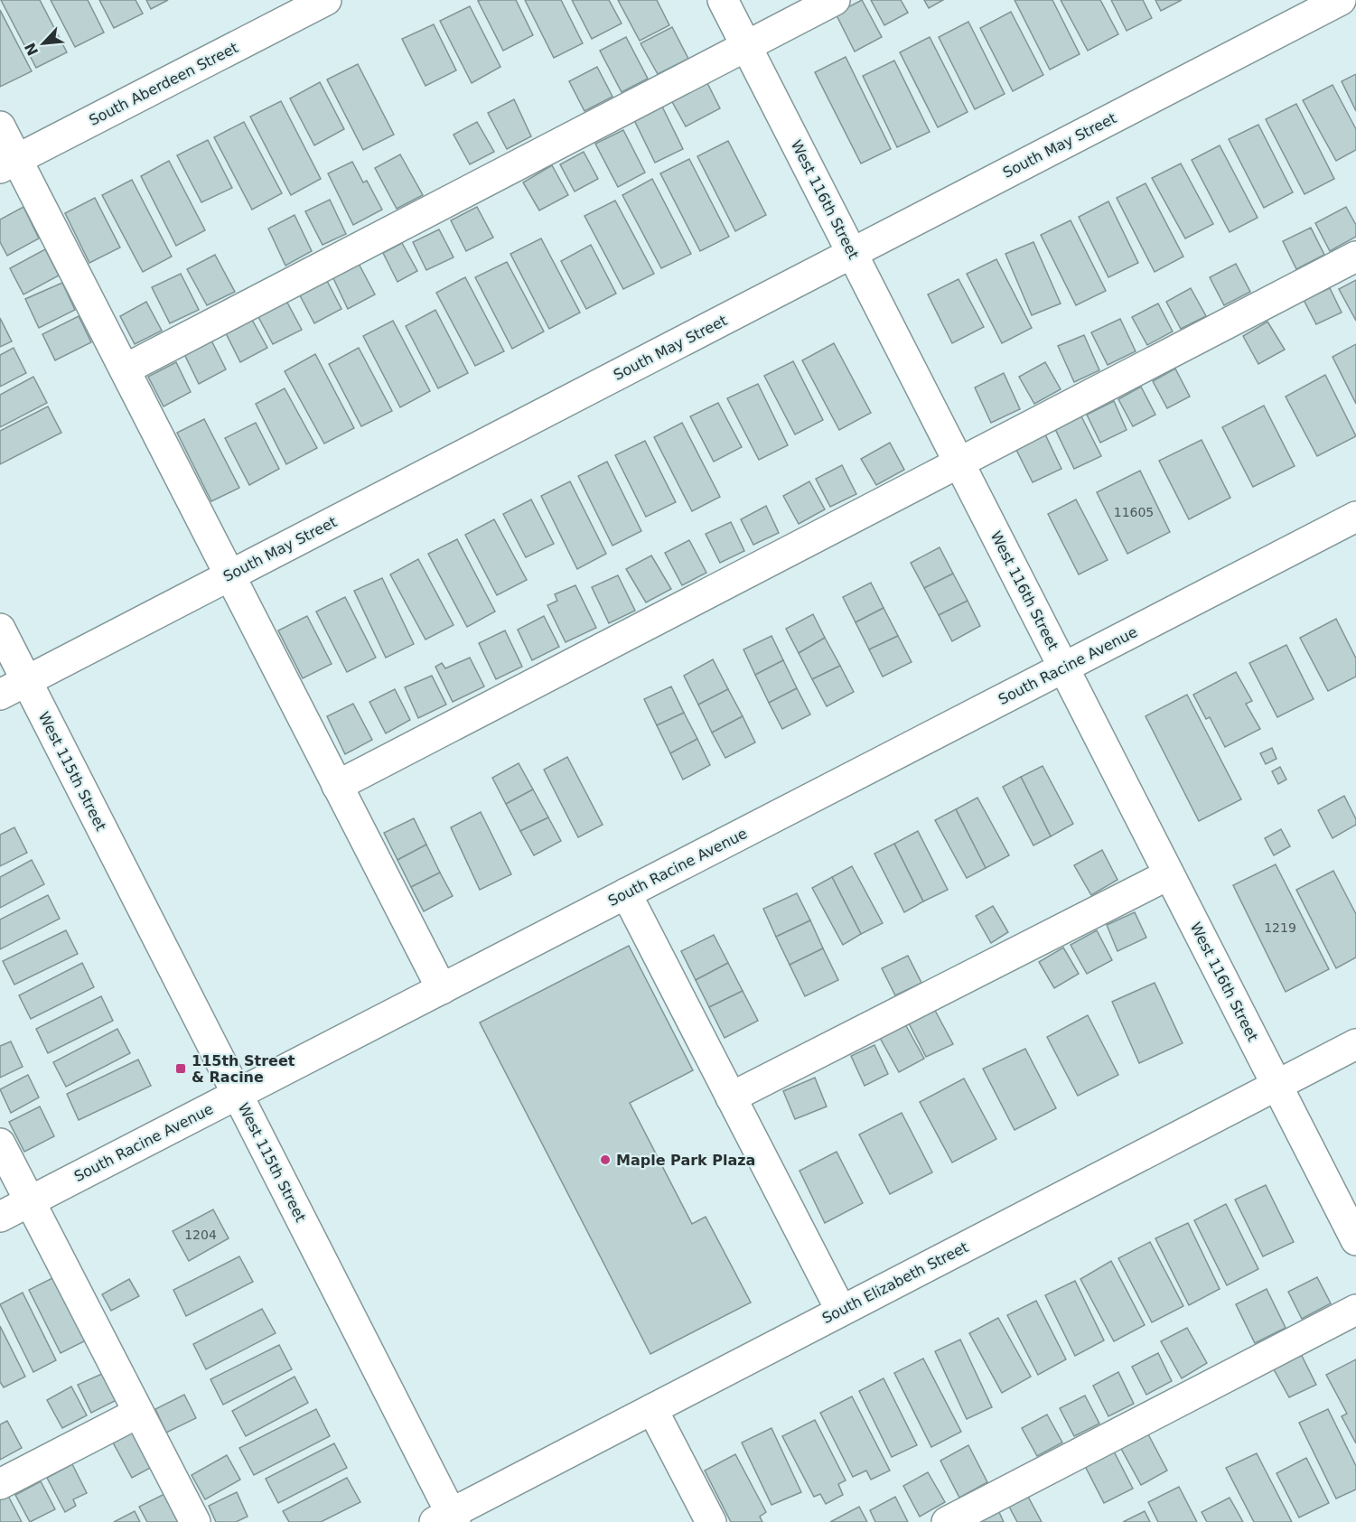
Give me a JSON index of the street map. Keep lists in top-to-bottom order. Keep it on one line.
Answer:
{"streets":{"street":["South Aberdeen Street","South May Street","West 116th Street","South Racine Avenue","West 115th Street","South Elizabeth Street"]},"crossings":[["South May Street","West 116th Street"],["South May Street","West 115th Street"],["West 116th Street","South Racine Avenue"],["West 116th Street","South Elizabeth Street"],["South Racine Avenue","West 115th Street"],["West 115th Street","South Elizabeth Street"]],"places":{"transit":["115th Street & Racine"],"other":["Maple Park Plaza"]},"house_numbers":["11605","1219","1204"],"north":"bottom left"}
